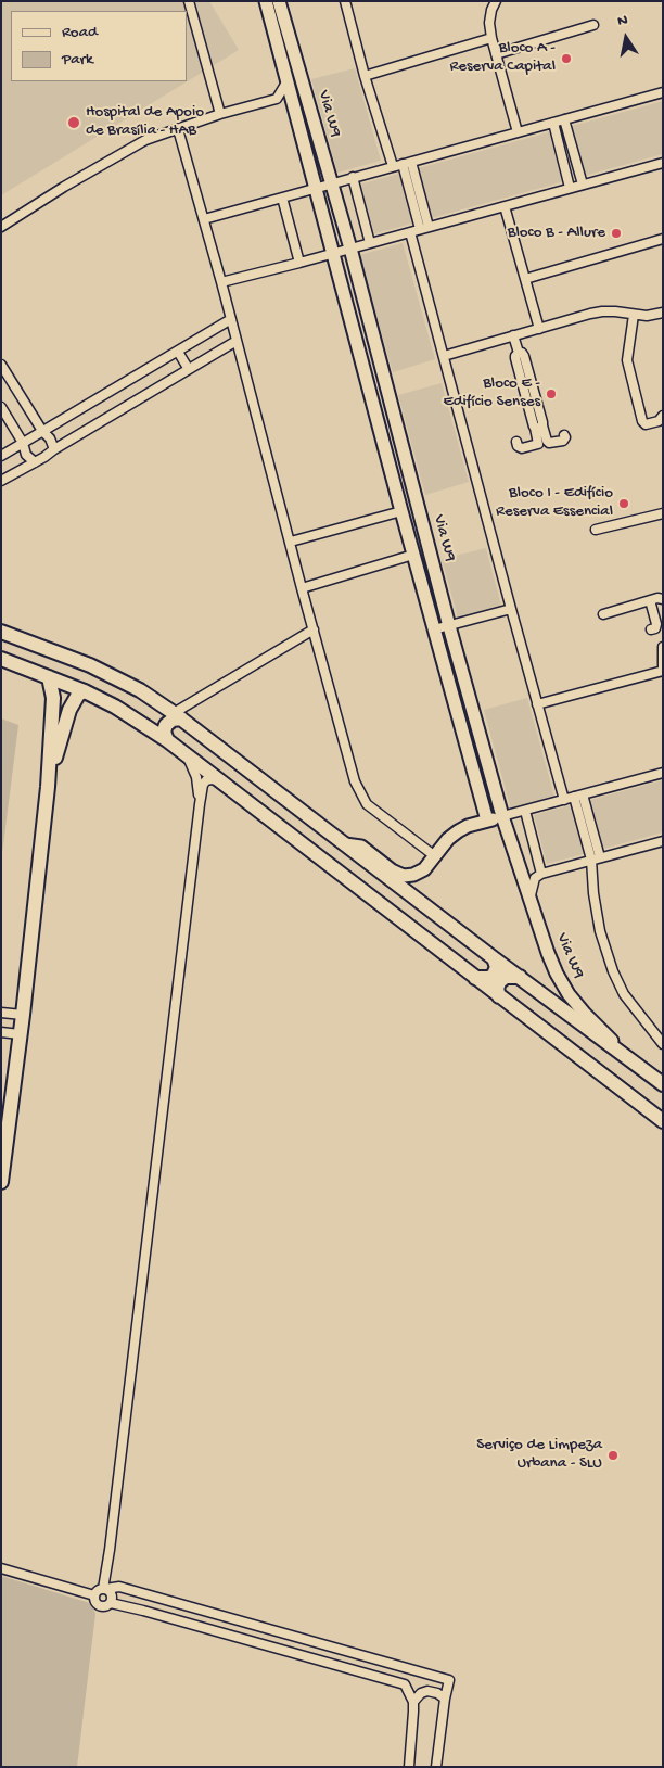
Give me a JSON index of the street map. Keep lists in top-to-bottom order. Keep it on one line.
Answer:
{"streets":{"street":["Via W9"]},"places":["Bloco A - Reserva Capital","Hospital de Apoio de Brasília - HAB","Bloco B - Allure","Bloco E - Edifício Senses","Bloco I - Edifício Reserva Essencial","Serviço de Limpeza Urbana - SLU"],"legend":["Road","Park"],"north":"top"}
